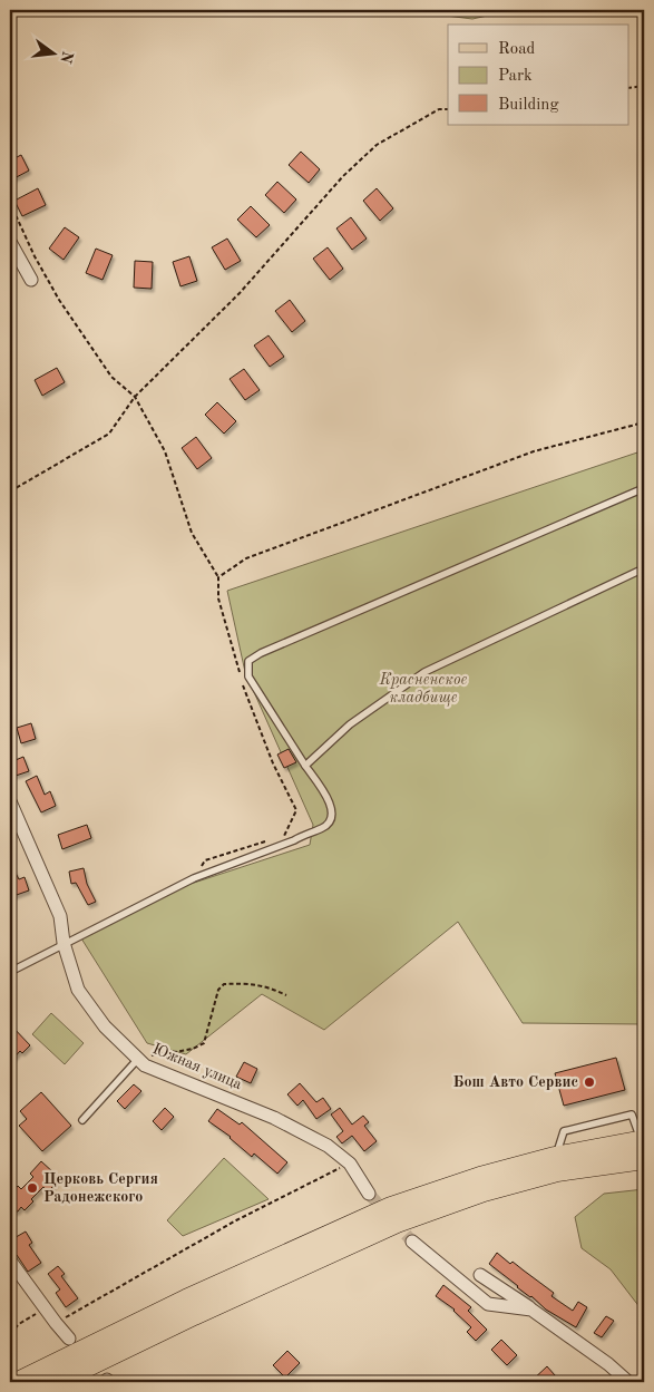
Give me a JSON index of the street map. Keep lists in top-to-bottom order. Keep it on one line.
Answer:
{"streets":{"street":["Южная улица"]},"parks":["Красненское кладбище"],"places":["Бош Авто Сервис","Церковь Сергия Радонежского"],"legend":["Road","Park","Building"],"north":"right"}
